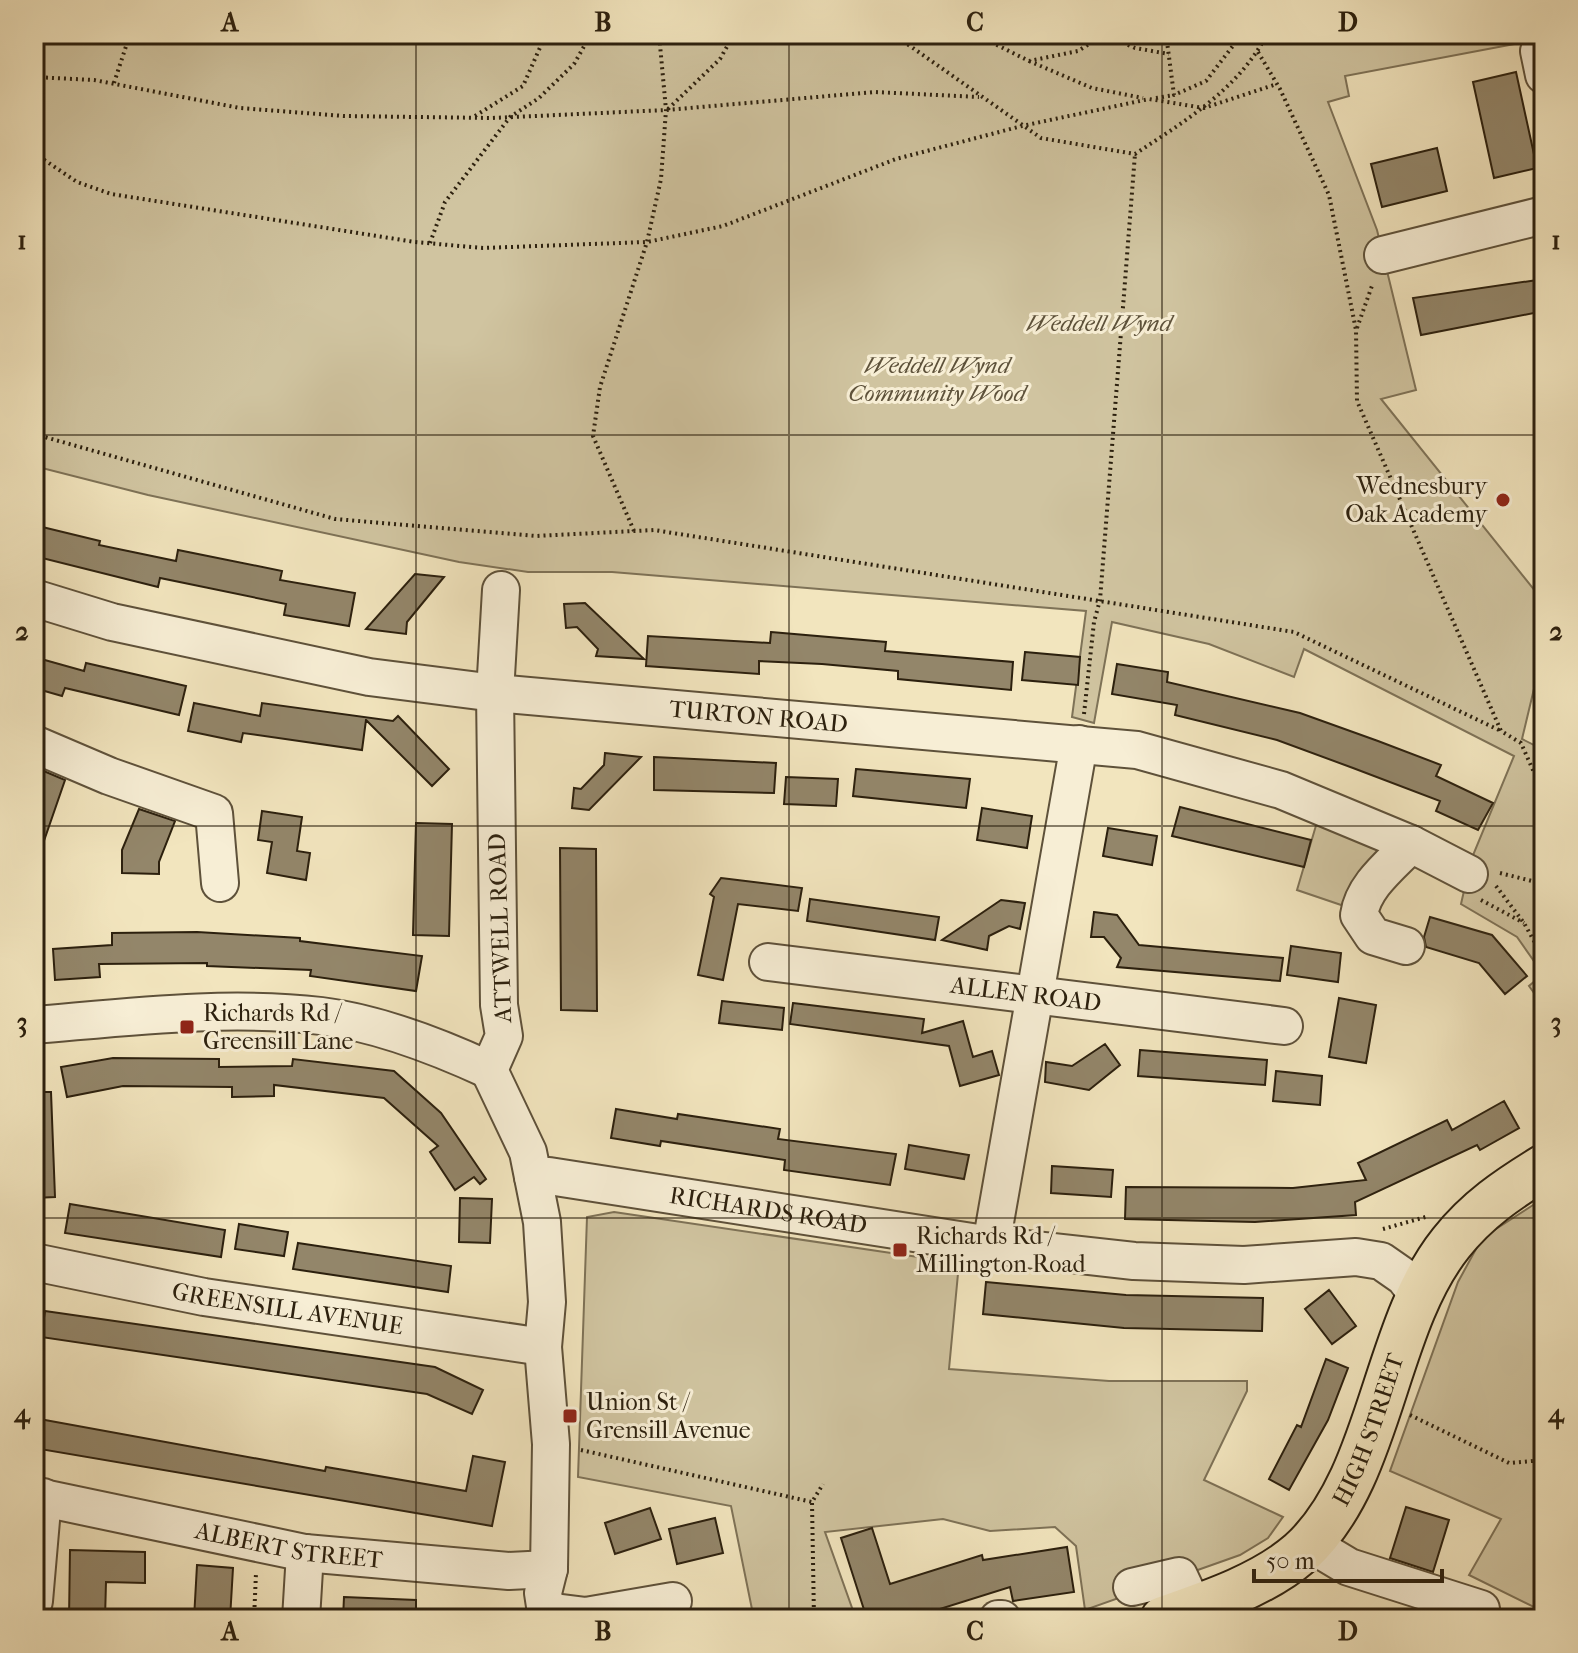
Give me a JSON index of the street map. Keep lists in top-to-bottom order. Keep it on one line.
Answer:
{"streets":{"main road":["HIGH STREET"],"street":["TURTON ROAD","ATTWELL ROAD","ALLEN ROAD","RICHARDS ROAD","GREENSILL AVENUE","ALBERT STREET"]},"crossings":[["TURTON ROAD","ATTWELL ROAD"],["RICHARDS ROAD","HIGH STREET"]],"parks":["Weddell Wynd","Weddell Wynd Community Wood"],"places":{"other":["Wednesbury Oak Academy"],"transit":["Richards Rd / Greensill Lane","Richards Rd / Millington Road","Union St / Grensill Avenue"]},"scale_bar":"50 m","grid":{"columns":["A","B","C","D"],"rows":["1","2","3","4"]}}
